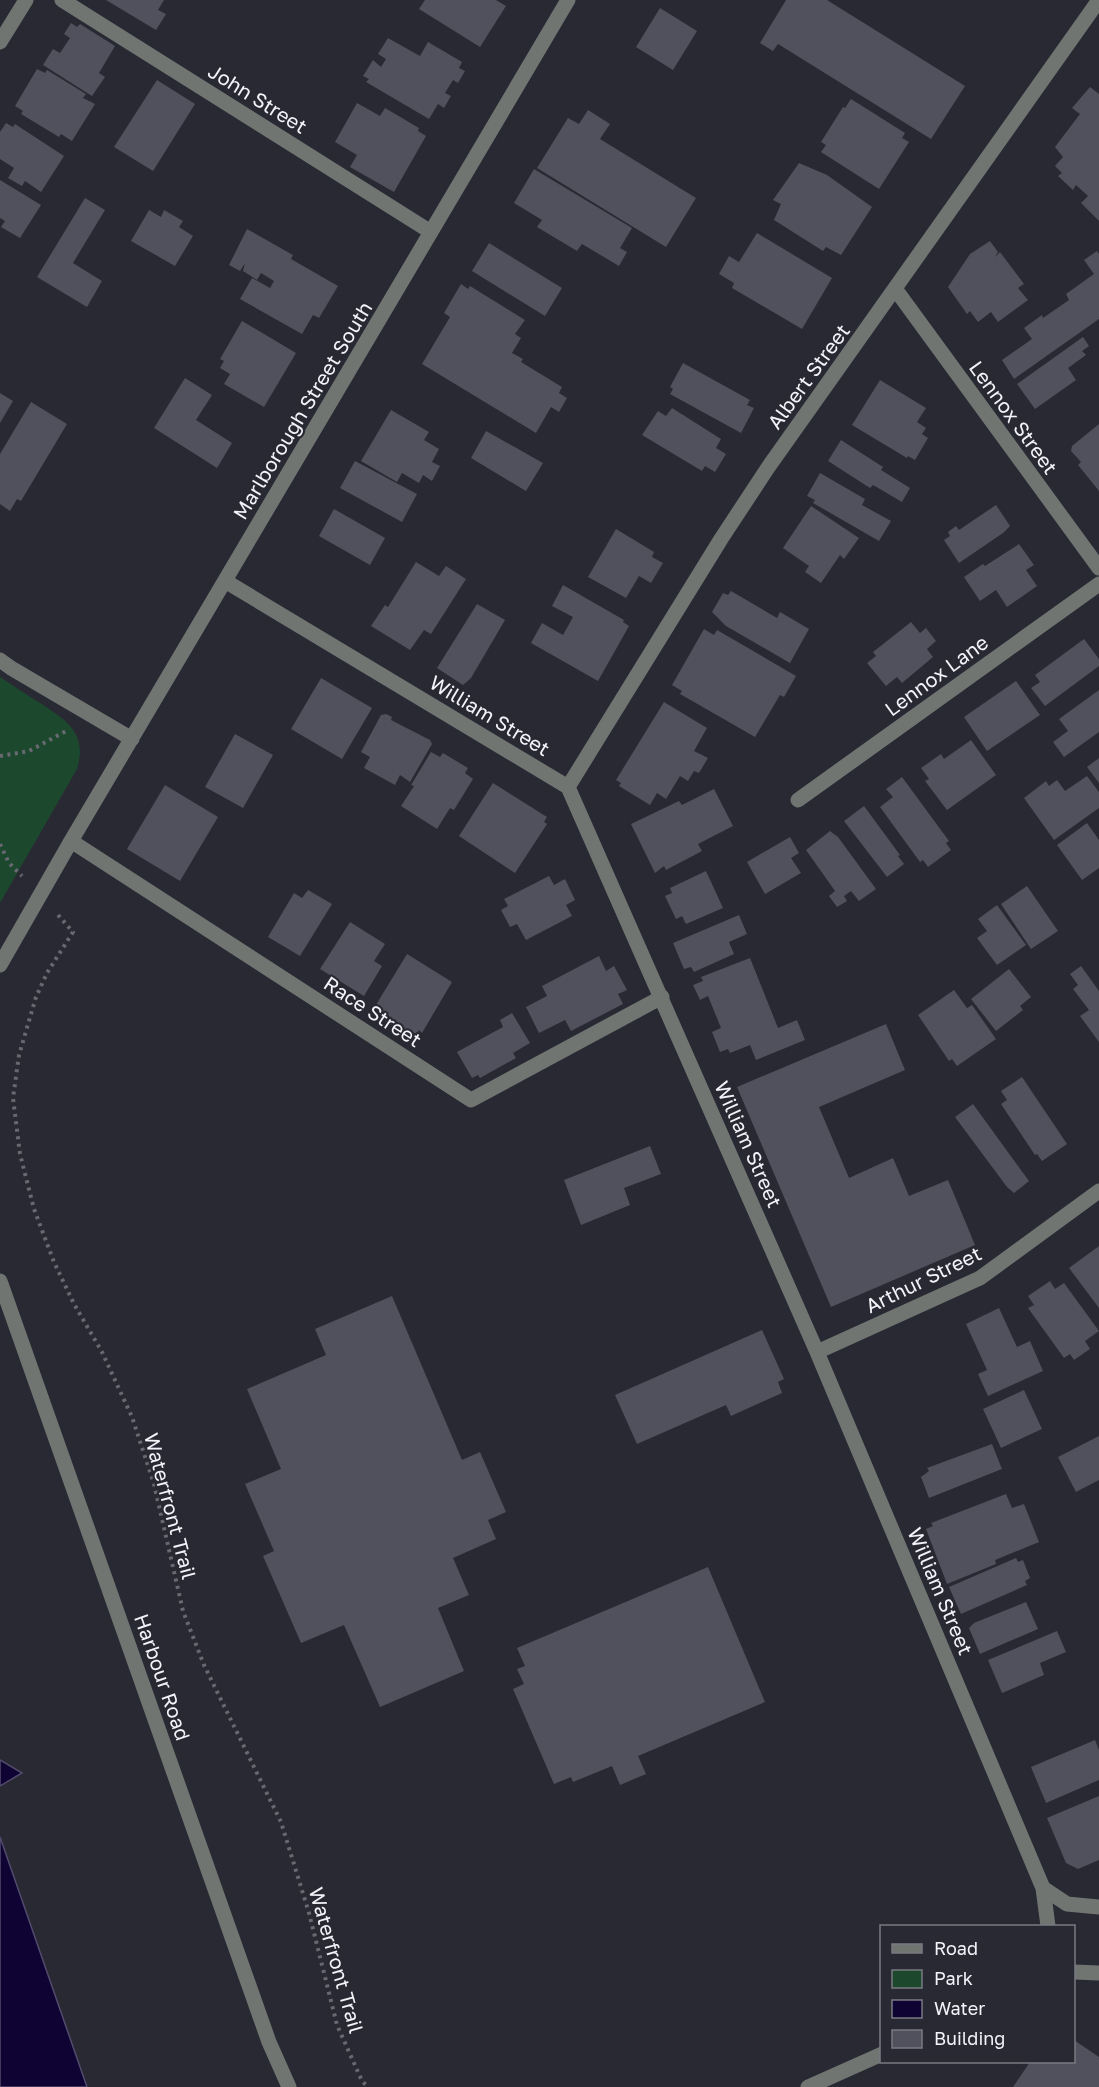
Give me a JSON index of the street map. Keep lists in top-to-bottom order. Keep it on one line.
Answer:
{"streets":{"street":["John Street","Albert Street","Marlborough Street South","Lennox Street","Lennox Lane","William Street","Race Street","Arthur Street","Harbour Road"],"path":["Waterfront Trail"]},"crossings":[["John Street","Marlborough Street South"],["Albert Street","Lennox Street"],["Albert Street","William Street"],["Marlborough Street South","William Street"],["Marlborough Street South","Race Street"],["William Street","Race Street"],["William Street","Arthur Street"]],"legend":["Road","Park","Water","Building"]}
